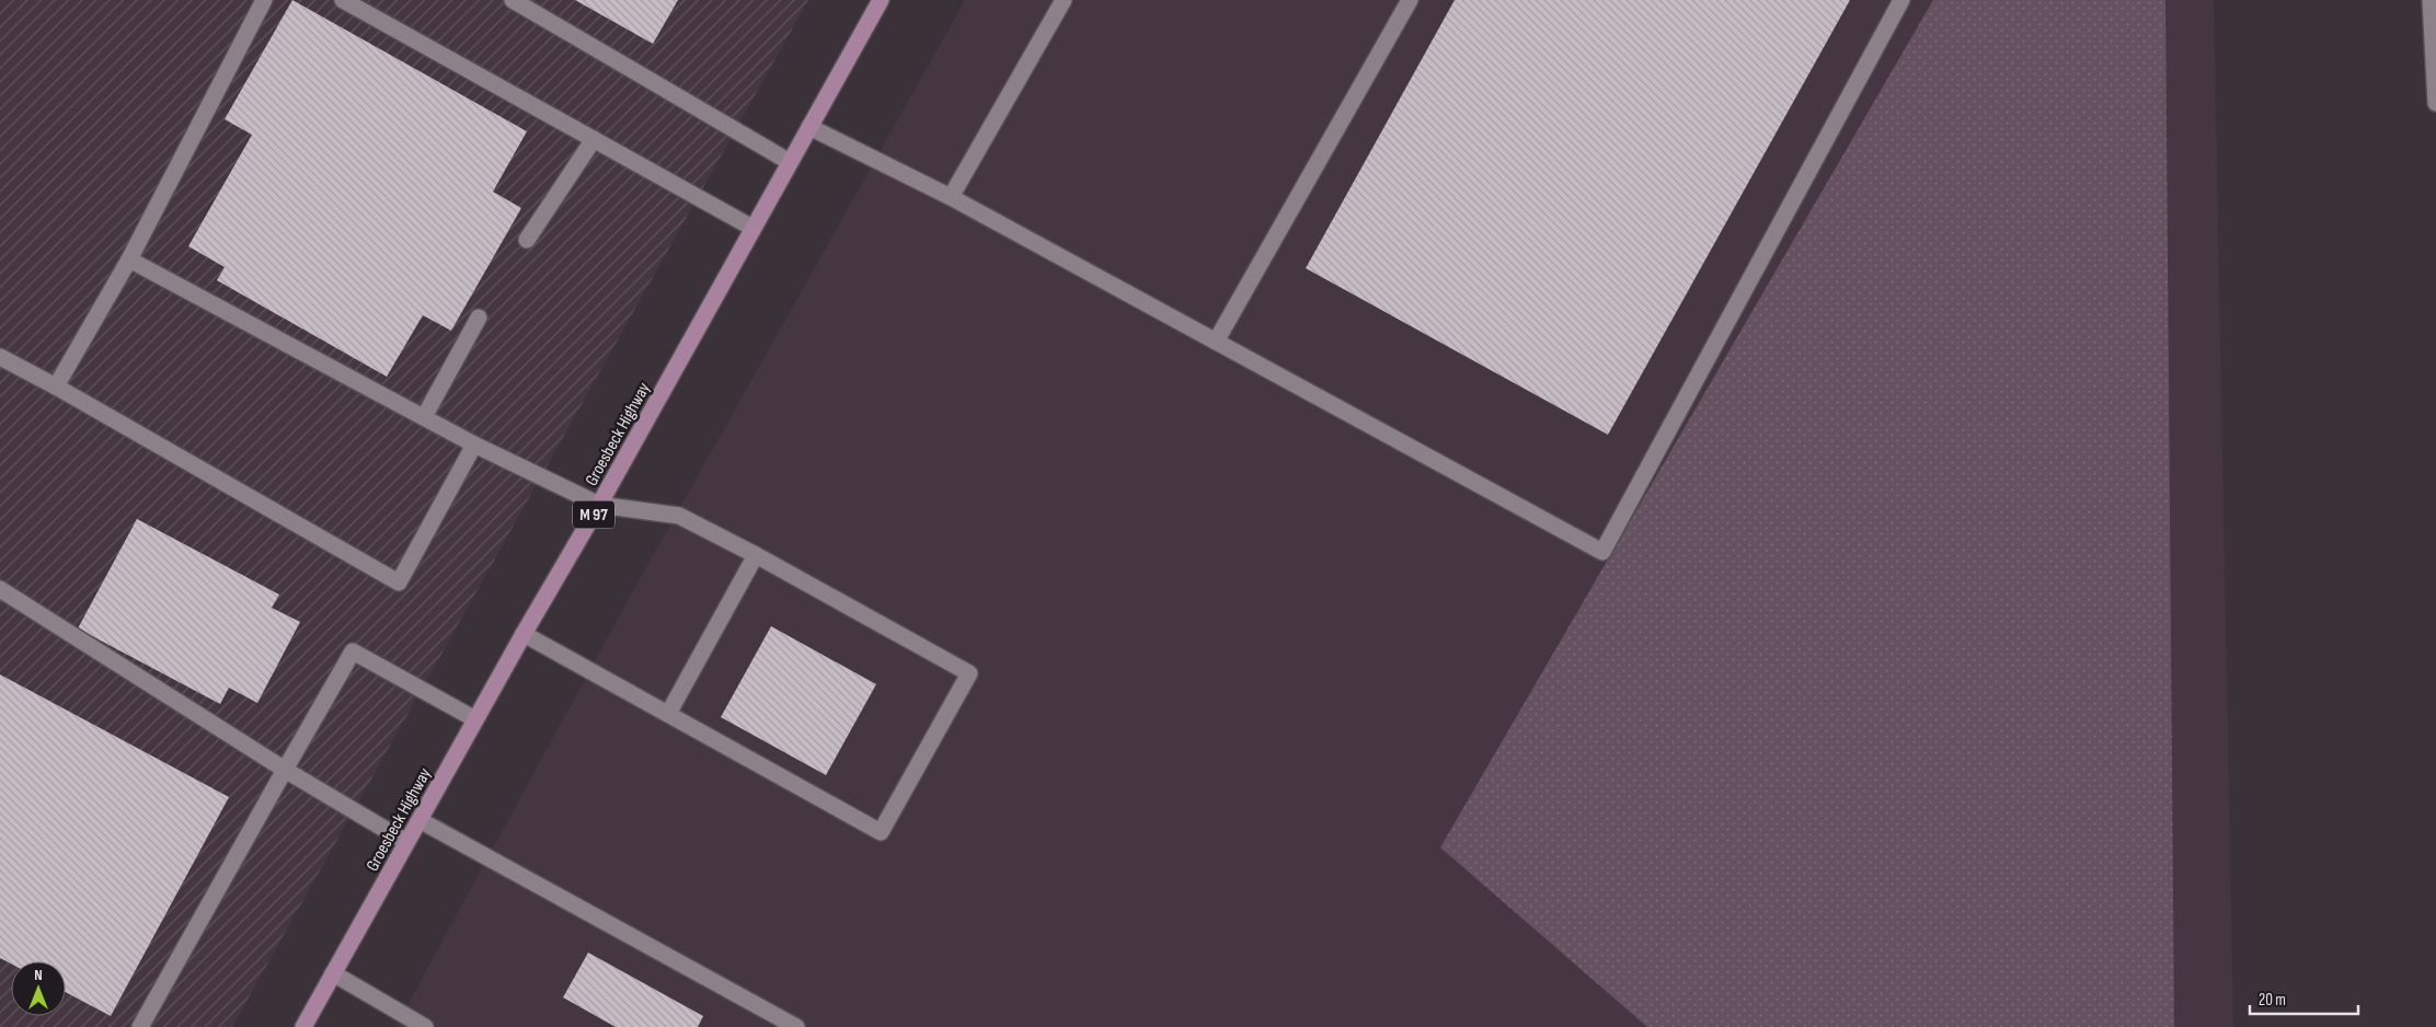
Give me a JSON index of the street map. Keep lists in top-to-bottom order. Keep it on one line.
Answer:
{"streets":{"main road":["Groesbeck Highway","M 97"]},"scale_bar":"20 m","north":"top"}
